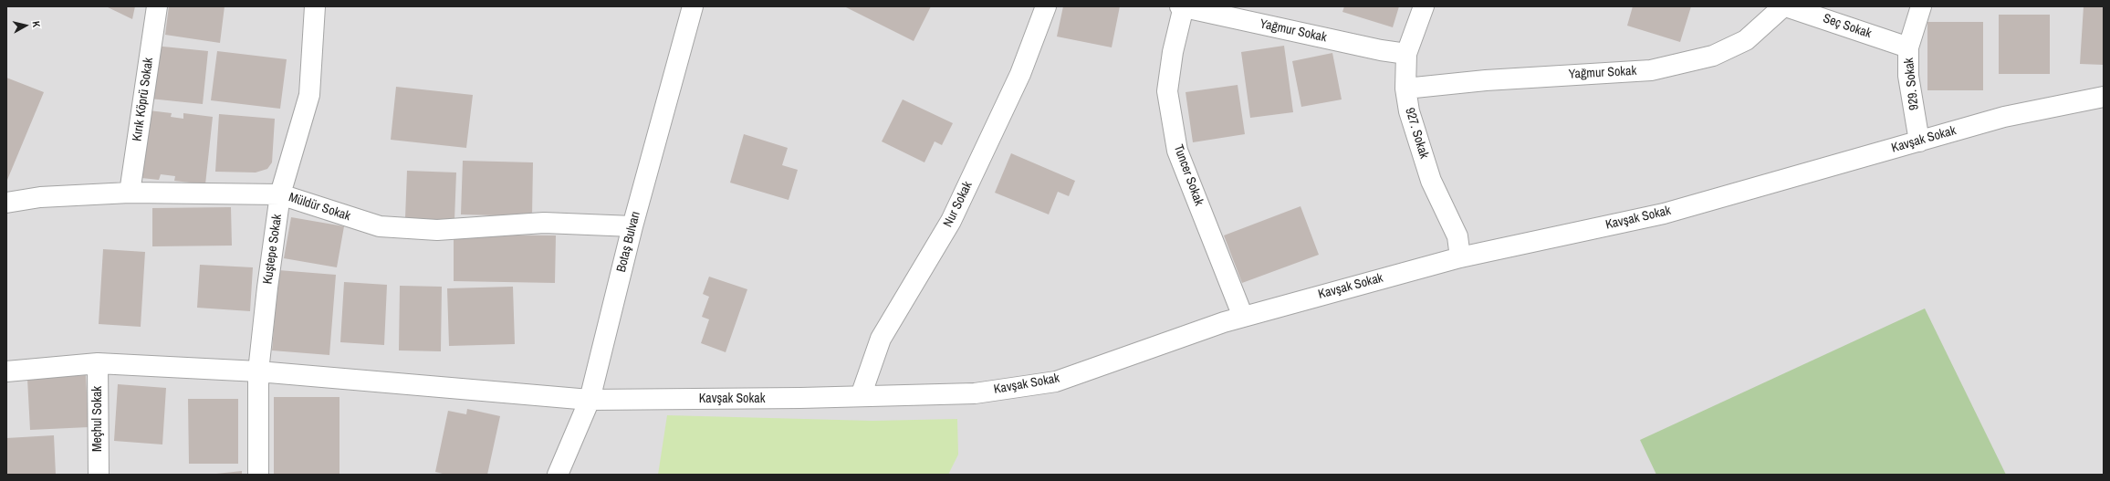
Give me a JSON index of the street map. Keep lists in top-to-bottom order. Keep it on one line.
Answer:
{"streets":{"street":["Seç Sokak","Yağmur Sokak","929. Sokak","Kırık Köprü Sokak","927. Sokak","Kavşak Sokak","Tuncer Sokak","Nur Sokak","Müldür Sokak","Botaş Bulvarı","Kuştepe Sokak","Meçhul Sokak"]},"crossings":[["Seç Sokak","929. Sokak"],["Yağmur Sokak","927. Sokak"],["Yağmur Sokak","Tuncer Sokak"],["929. Sokak","Kavşak Sokak"],["Kırık Köprü Sokak","Müldür Sokak"],["927. Sokak","Kavşak Sokak"],["Kavşak Sokak","Tuncer Sokak"],["Kavşak Sokak","Nur Sokak"],["Kavşak Sokak","Botaş Bulvarı"],["Kavşak Sokak","Kuştepe Sokak"],["Kavşak Sokak","Meçhul Sokak"],["Müldür Sokak","Botaş Bulvarı"],["Müldür Sokak","Kuştepe Sokak"]],"north":"right"}
